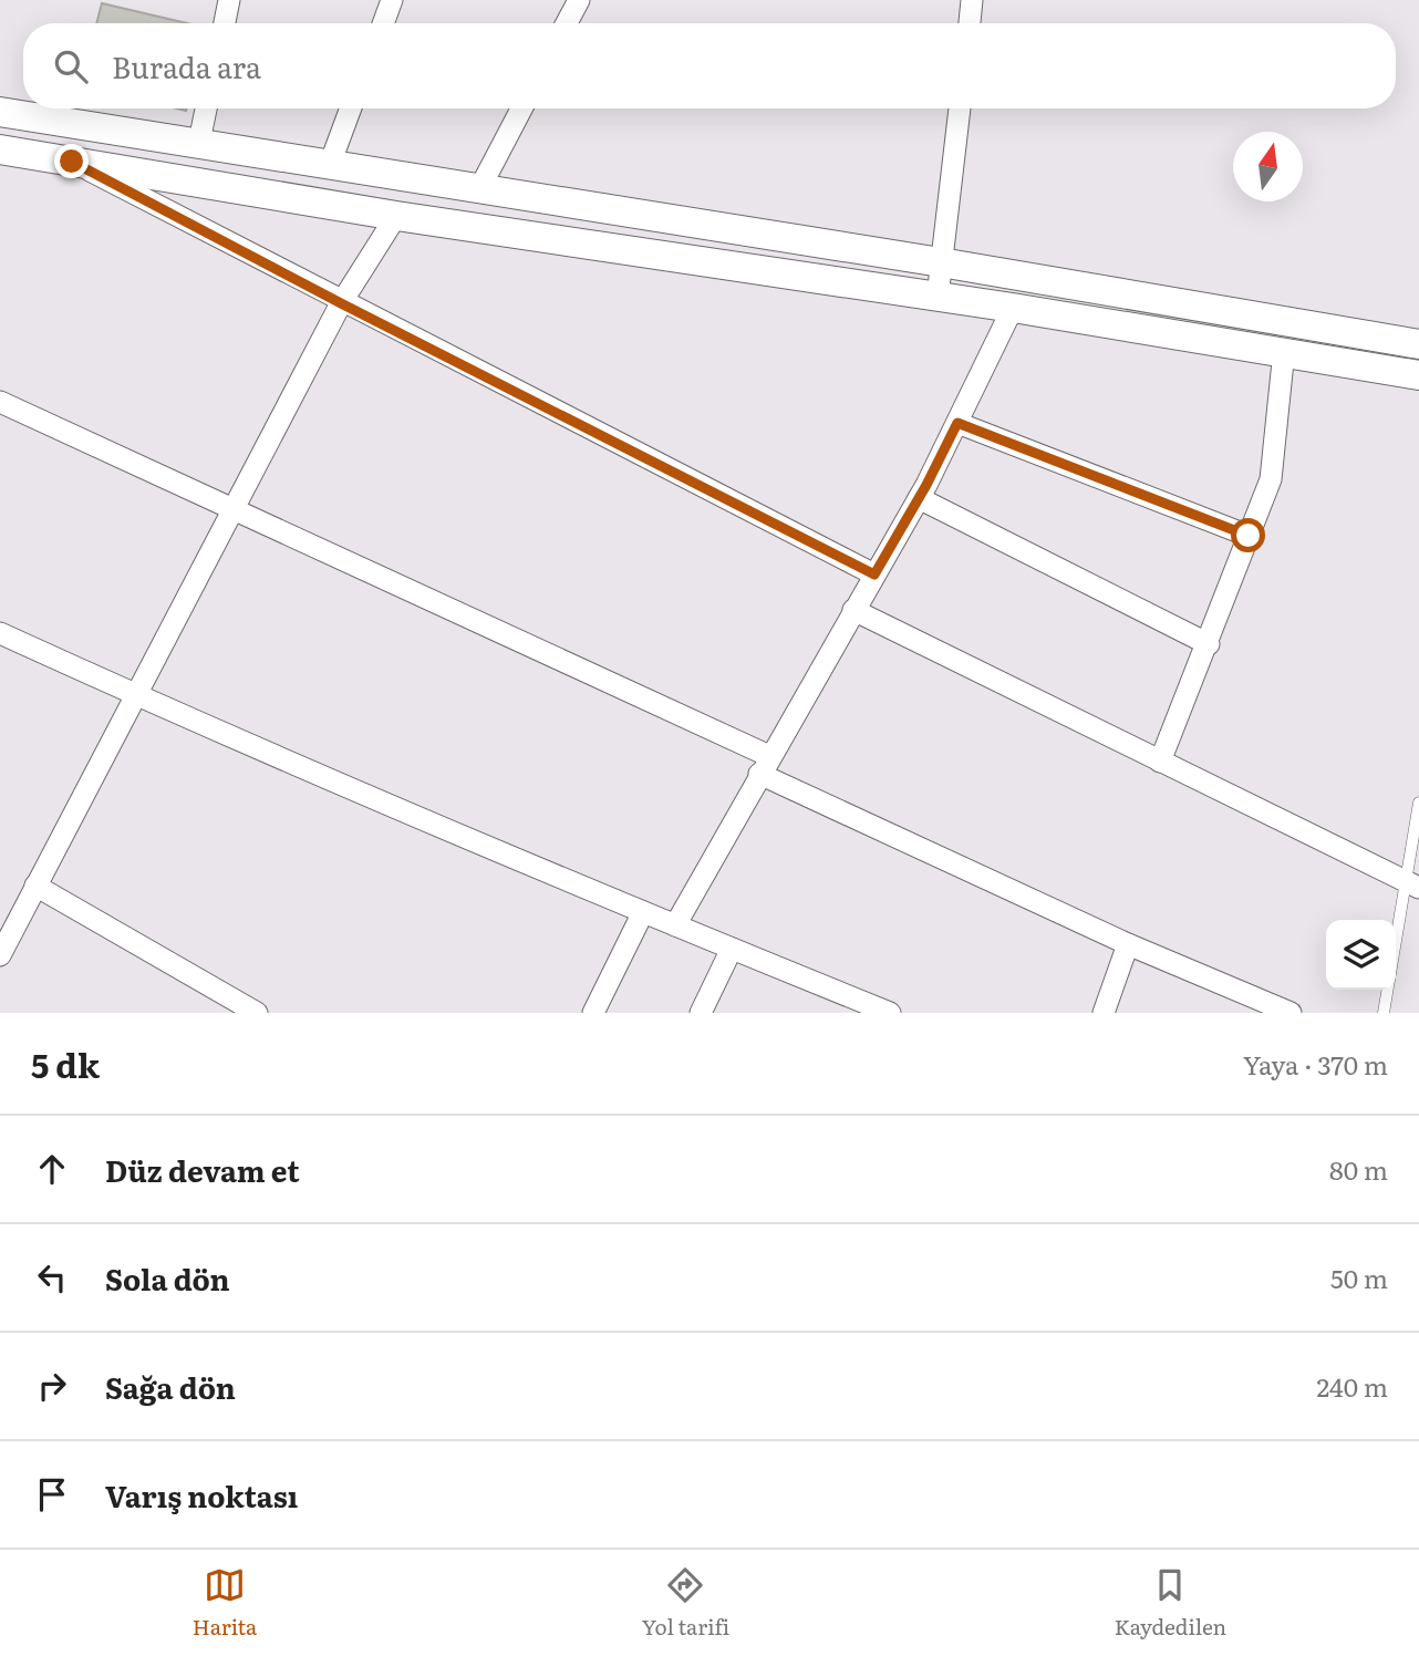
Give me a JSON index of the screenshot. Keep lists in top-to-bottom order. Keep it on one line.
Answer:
{"north":"top","page":{"search":"Burada ara","heading":["5 dk","Yaya · 370 m"],"list":[["Düz devam et","80 m"],["Sola dön","50 m"],["Sağa dön","240 m"],"Varış noktası"],"nav":["Harita","Yol tarifi","Kaydedilen"]}}
